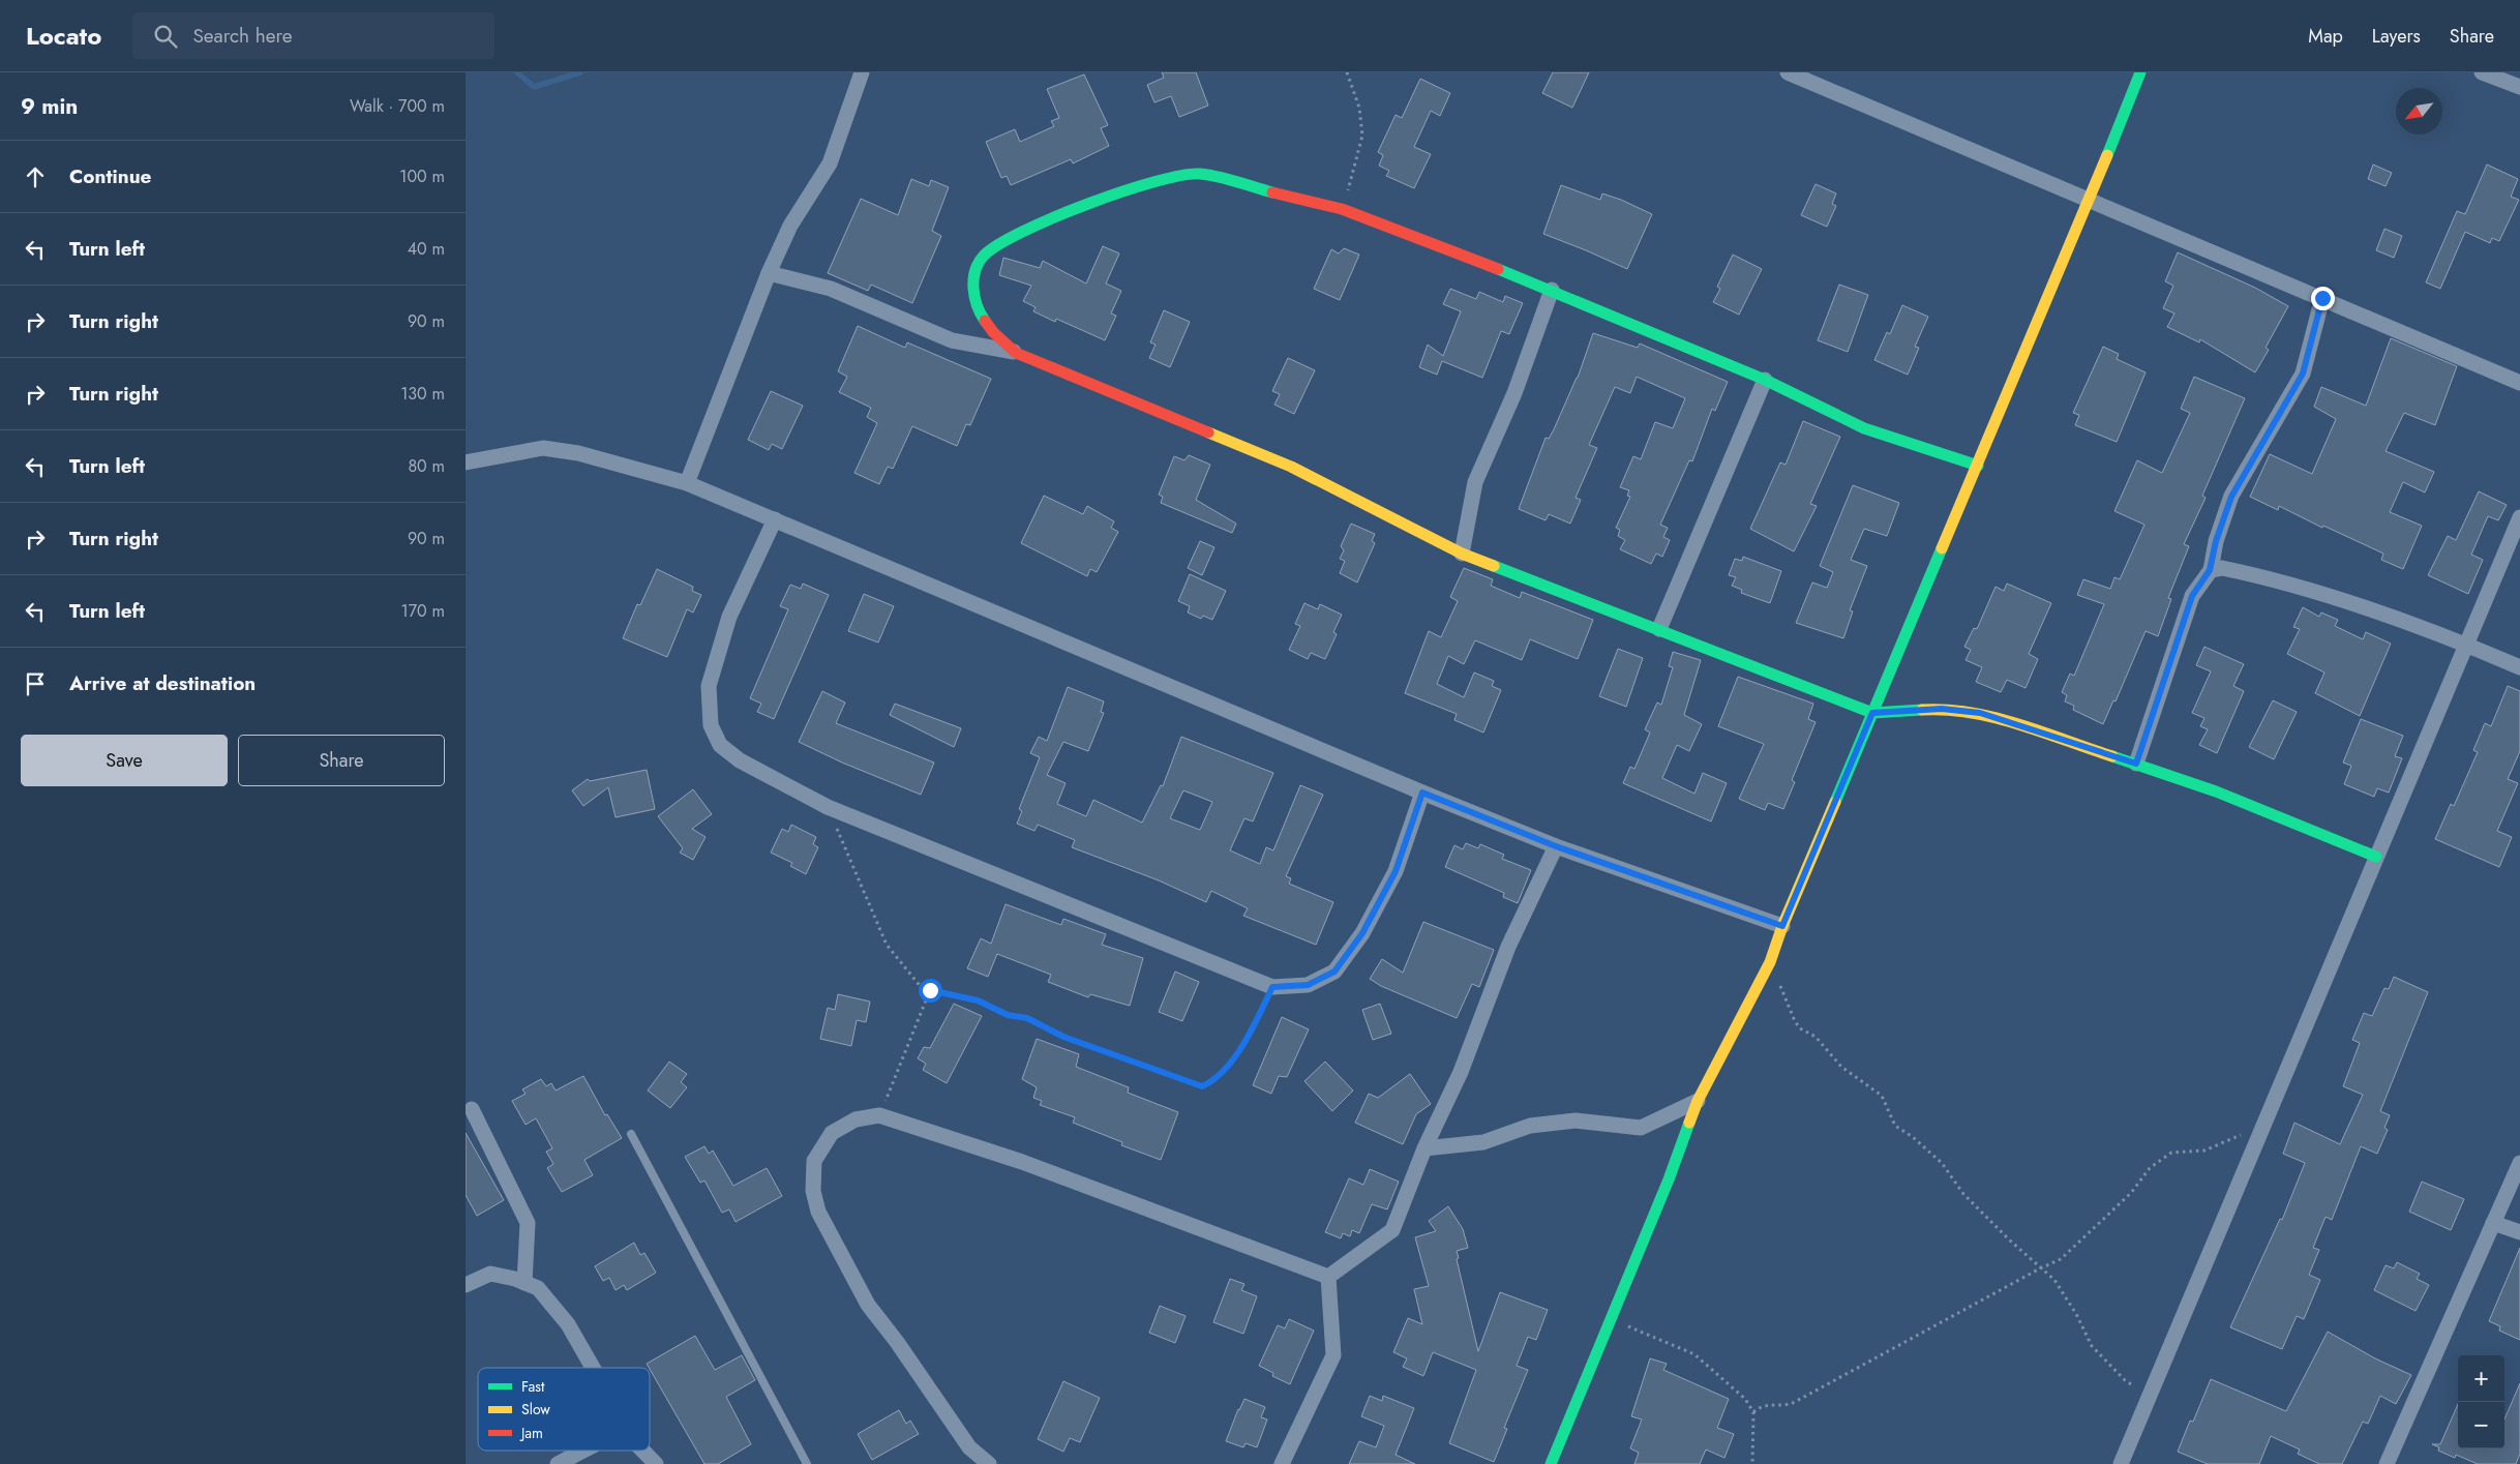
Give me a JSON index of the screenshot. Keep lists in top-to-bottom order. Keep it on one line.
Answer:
{"legend":["Fast","Slow","Jam"],"north":"bottom left","page":{"header":"Locato","search":"Search here","nav":["Map","Layers","Share"],"heading":["9 min","Walk · 700 m"],"list":[["Continue","100 m"],["Turn left","40 m"],["Turn right","90 m"],["Turn right","130 m"],["Turn left","80 m"],["Turn right","90 m"],["Turn left","170 m"],"Arrive at destination"],"buttons":["Save","Share"],"map_buttons":["+","−"]}}
